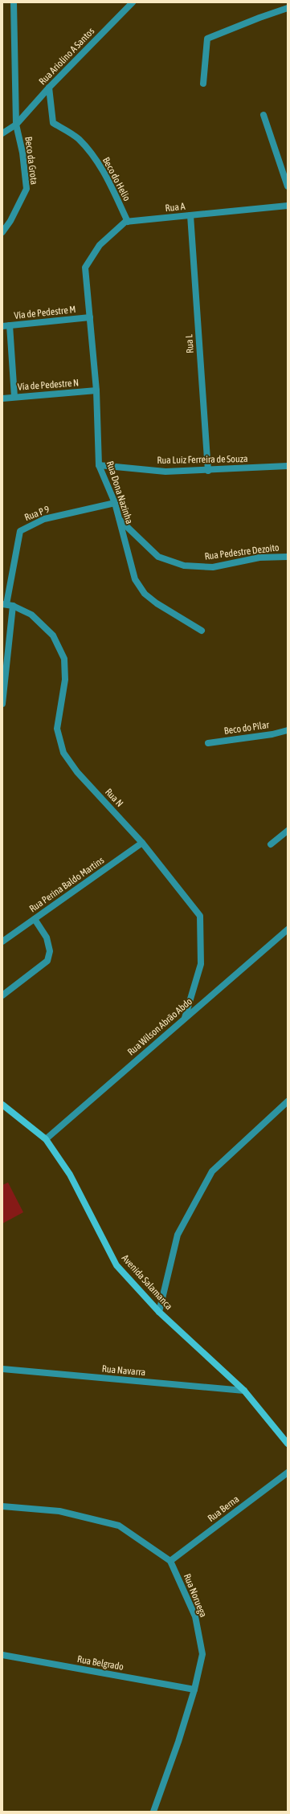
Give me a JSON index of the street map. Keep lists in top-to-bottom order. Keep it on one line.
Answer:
{"streets":{"street":["Rua Ariolino A Santos","Beco da Grota","Beco do Helio","Rua A","Vía de Pedestre M","Rua L","Vía de Pedestre N","Rua Luiz Ferreira de Souza","Rua Dona Nazinha","Rua P 9","Rua Pedestre Dezoito","Beco do Pilar","Rua N","Rua Perina Baldo Martins","Rua Wilson Abrão Abdo","Avenida Salamanca","Rua Navarra","Rua Berna","Rua Noruega","Rua Belgrado"]},"crossings":[["Rua Ariolino A Santos","Beco da Grota"],["Rua Ariolino A Santos","Beco do Helio"],["Beco do Helio","Rua A"],["Beco do Helio","Rua Dona Nazinha"],["Rua A","Rua L"],["Rua A","Rua Dona Nazinha"],["Vía de Pedestre M","Rua Dona Nazinha"],["Rua L","Rua Luiz Ferreira de Souza"],["Vía de Pedestre N","Rua Dona Nazinha"],["Rua Luiz Ferreira de Souza","Rua Dona Nazinha"],["Rua Dona Nazinha","Rua P 9"],["Rua Dona Nazinha","Rua Pedestre Dezoito"],["Rua P 9","Rua N"],["Rua N","Rua Perina Baldo Martins"],["Rua N","Rua Wilson Abrão Abdo"],["Rua Wilson Abrão Abdo","Avenida Salamanca"],["Avenida Salamanca","Rua Navarra"],["Rua Berna","Rua Noruega"],["Rua Noruega","Rua Belgrado"]]}
